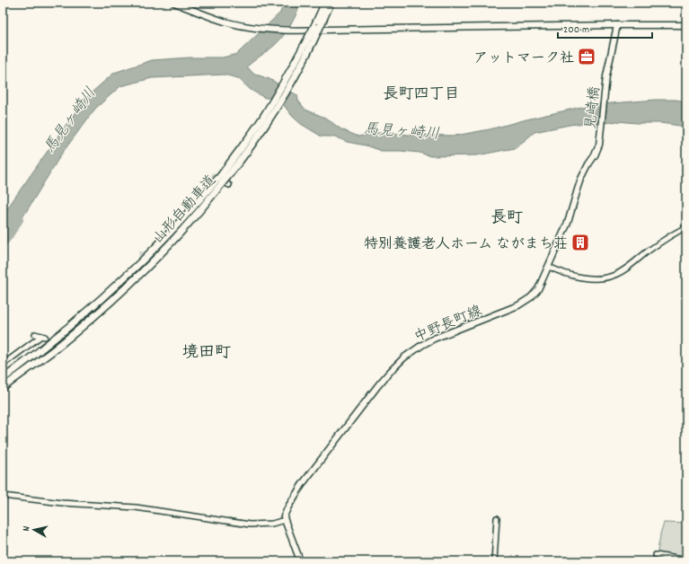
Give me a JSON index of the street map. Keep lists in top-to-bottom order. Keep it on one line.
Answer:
{"streets":{"highway":["山形自動車道"],"main road":["見崎橋","中野長町線"]},"crossings":[["見崎橋","中野長町線"]],"districts":["長町四丁目","長町","境田町"],"water":["馬見ヶ崎川"],"places":{"office":["アットマーク社"],"building":["特別養護老人ホーム ながまち荘"]},"scale_bar":"200 m","north":"left"}
